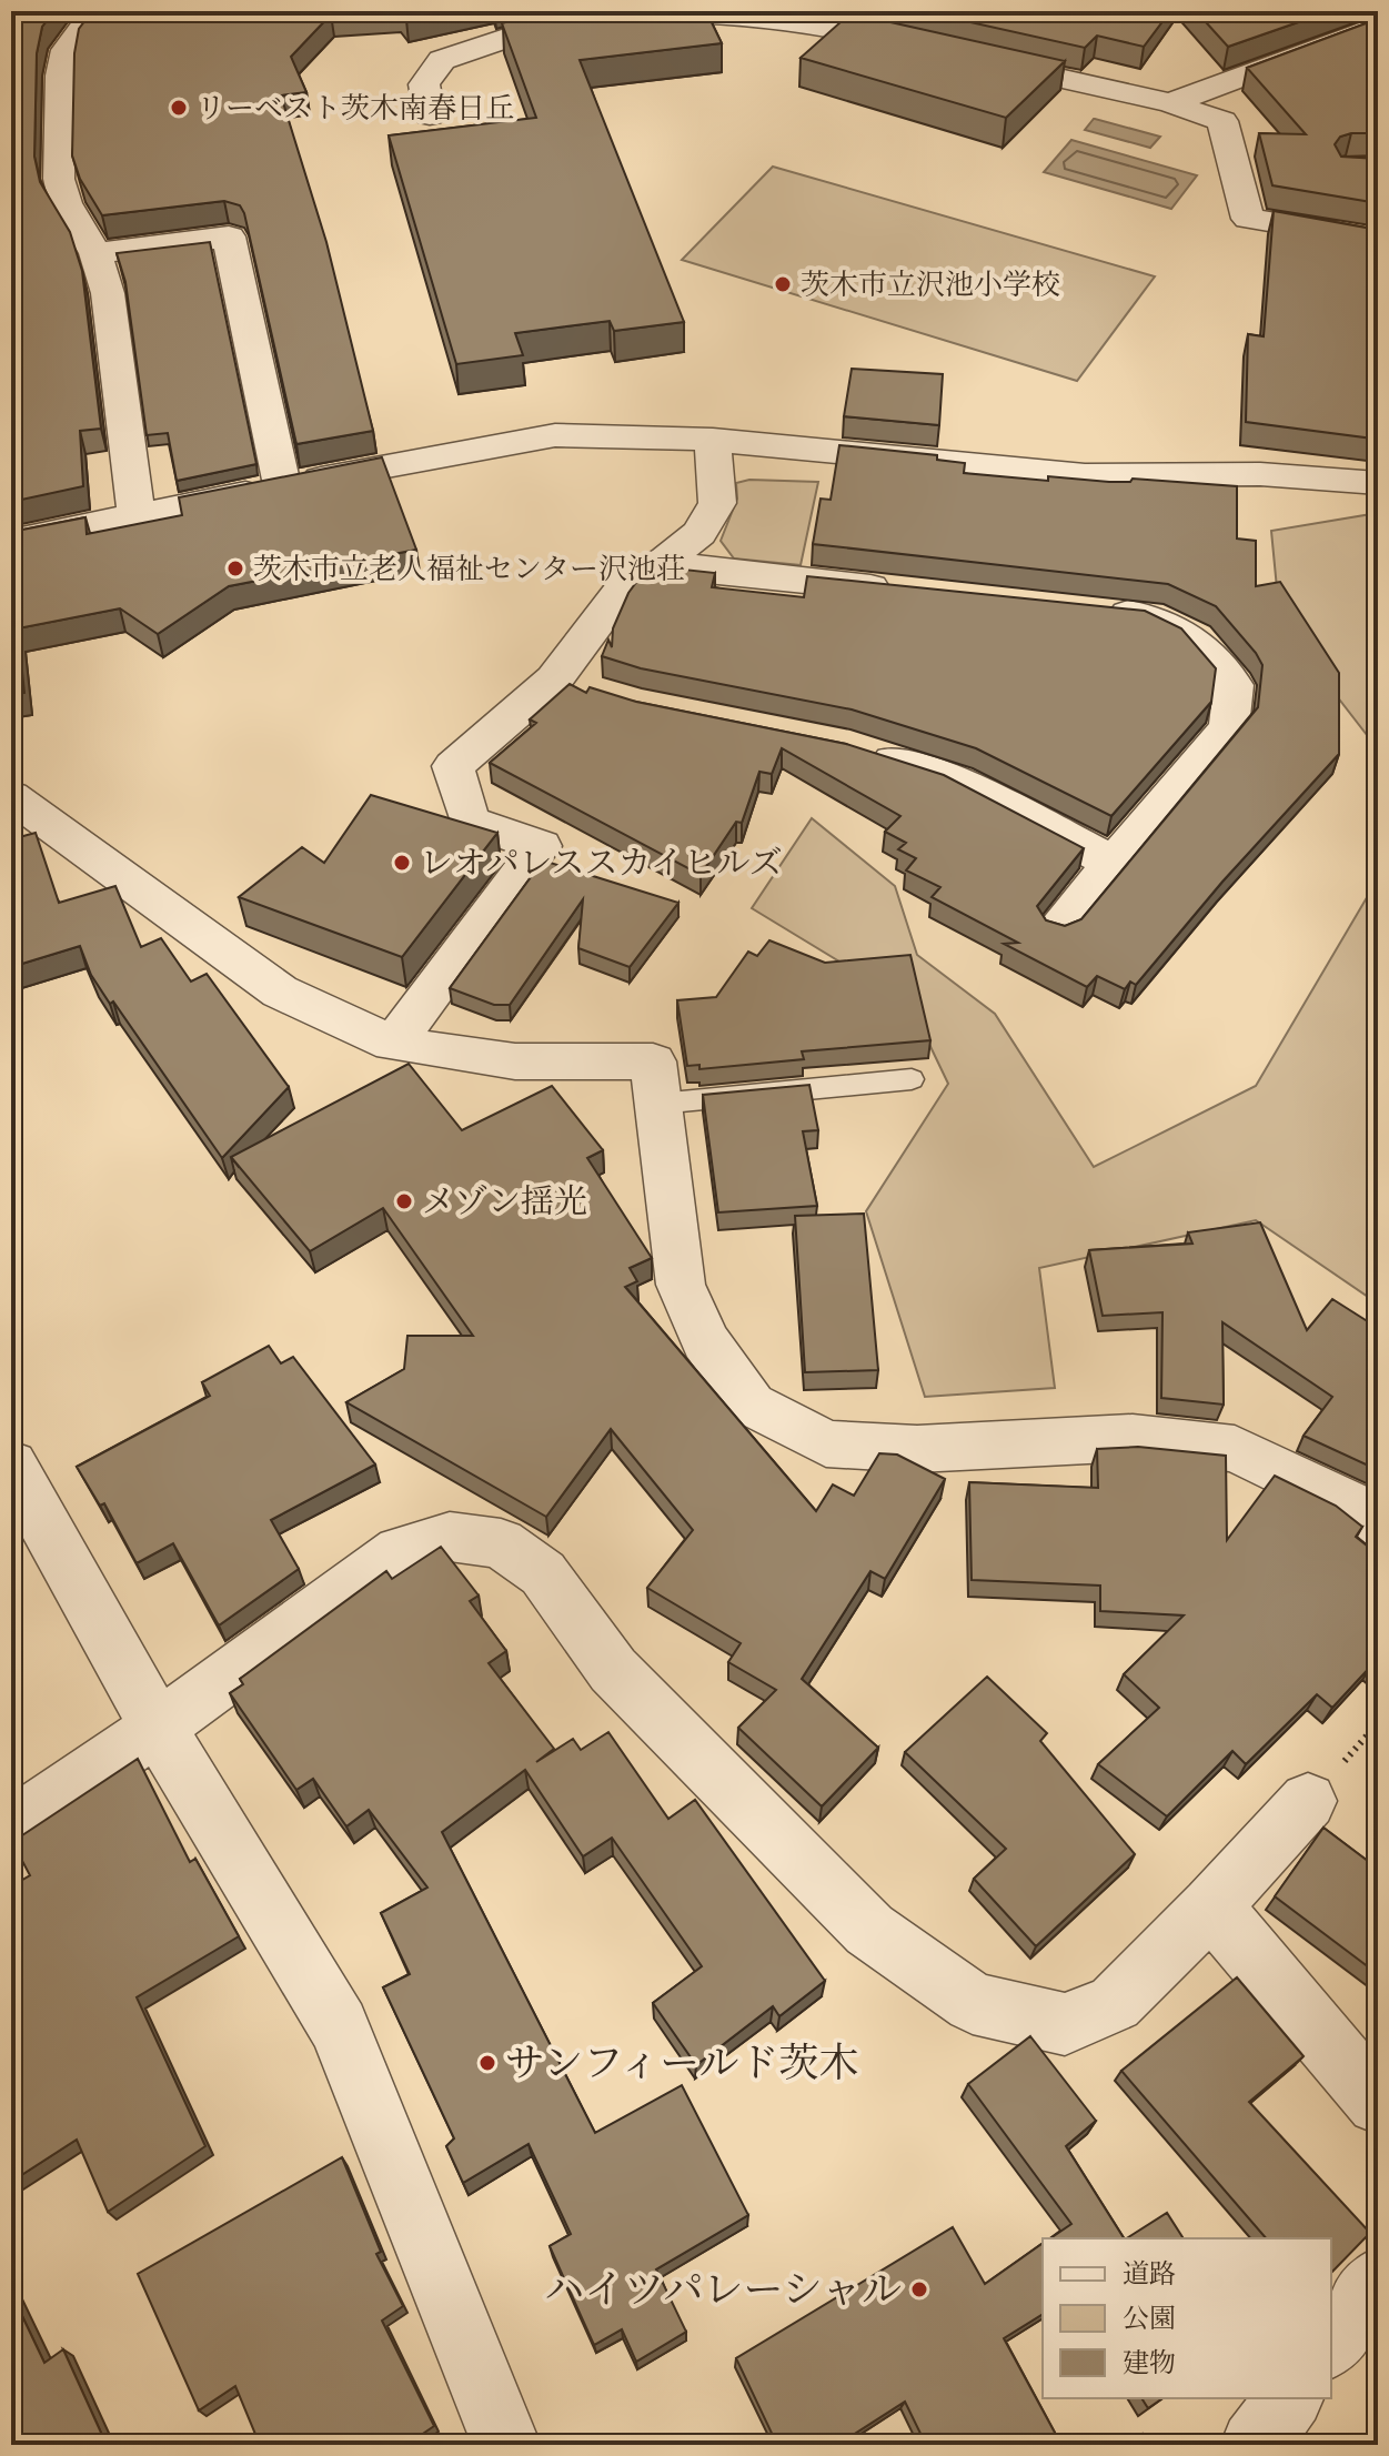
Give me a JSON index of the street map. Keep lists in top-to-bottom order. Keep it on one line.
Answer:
{"places":["リーベスト茨木南春日丘","茨木市立沢池小学校","茨木市立老人福祉センター沢池荘","レオパレススカイヒルズ","メゾン揺光","サンフィールド茨木","ハイツパレーシャル"],"legend":["道路","公園","建物"]}
